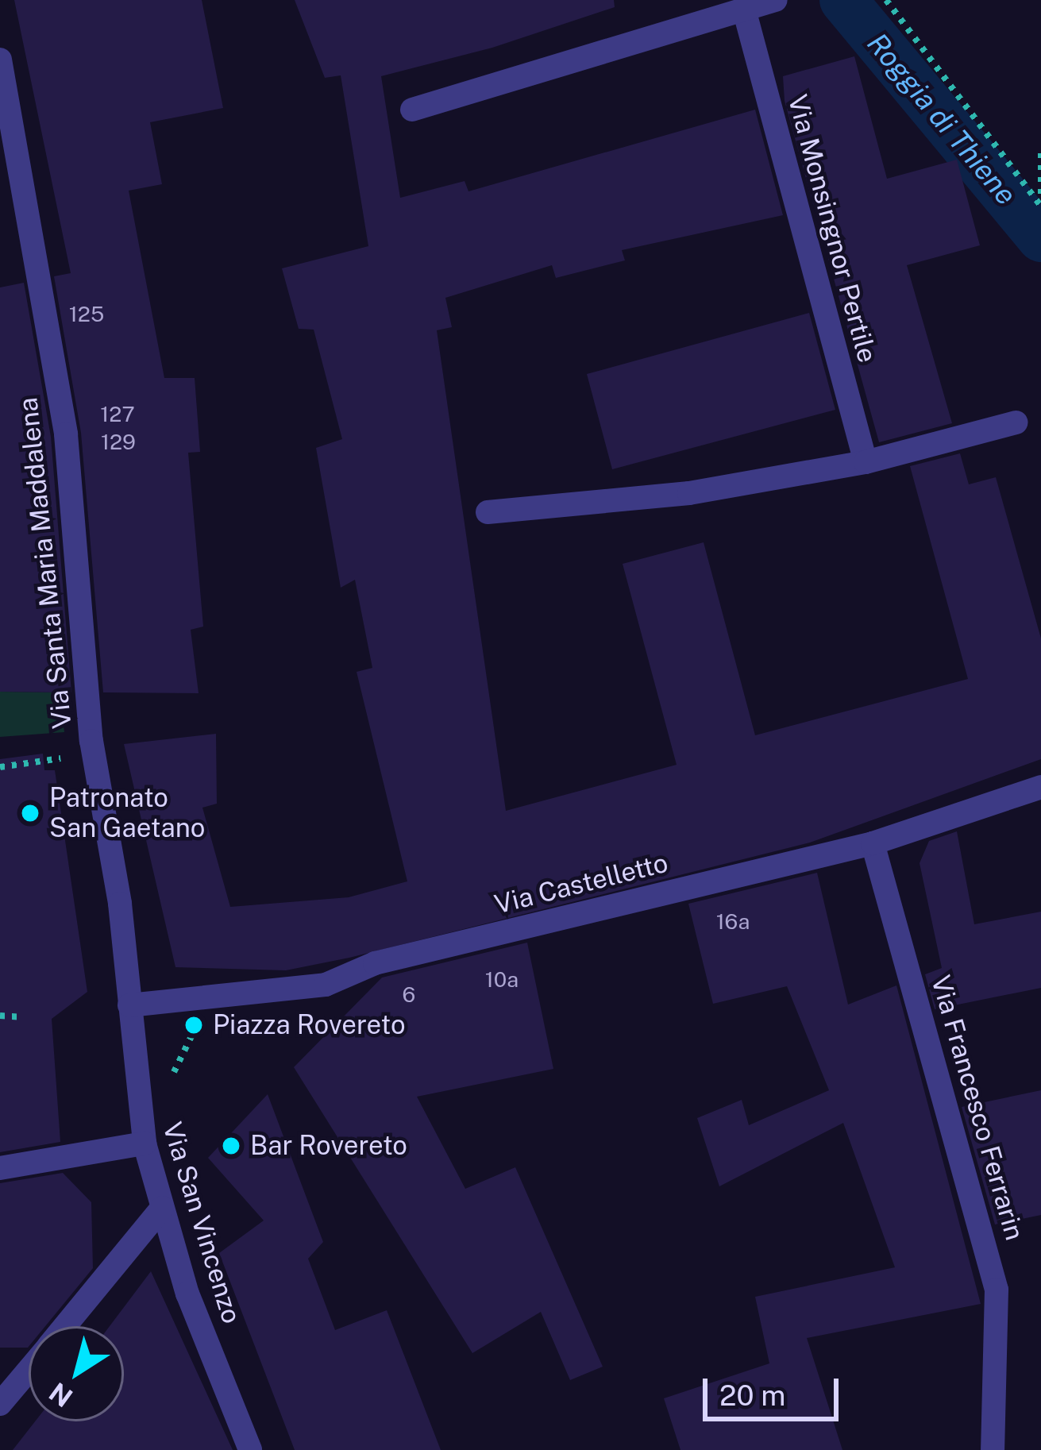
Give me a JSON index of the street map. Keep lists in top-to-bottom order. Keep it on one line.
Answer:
{"streets":{"street":["Via Monsingnor Pertile","Via Santa Maria Maddalena","Via Castelletto","Via Francesco Ferrarin","Via San Vincenzo"]},"crossings":[["Via Santa Maria Maddalena","Via Castelletto"],["Via Santa Maria Maddalena","Via San Vincenzo"],["Via Castelletto","Via Francesco Ferrarin"],["Via Castelletto","Via San Vincenzo"]],"water":["Roggia di Thiene"],"places":["Patronato San Gaetano","Piazza Rovereto","Bar Rovereto"],"house_numbers":["125","127","129","16a","10a","6"],"scale_bar":"20 m","north":"bottom left"}
